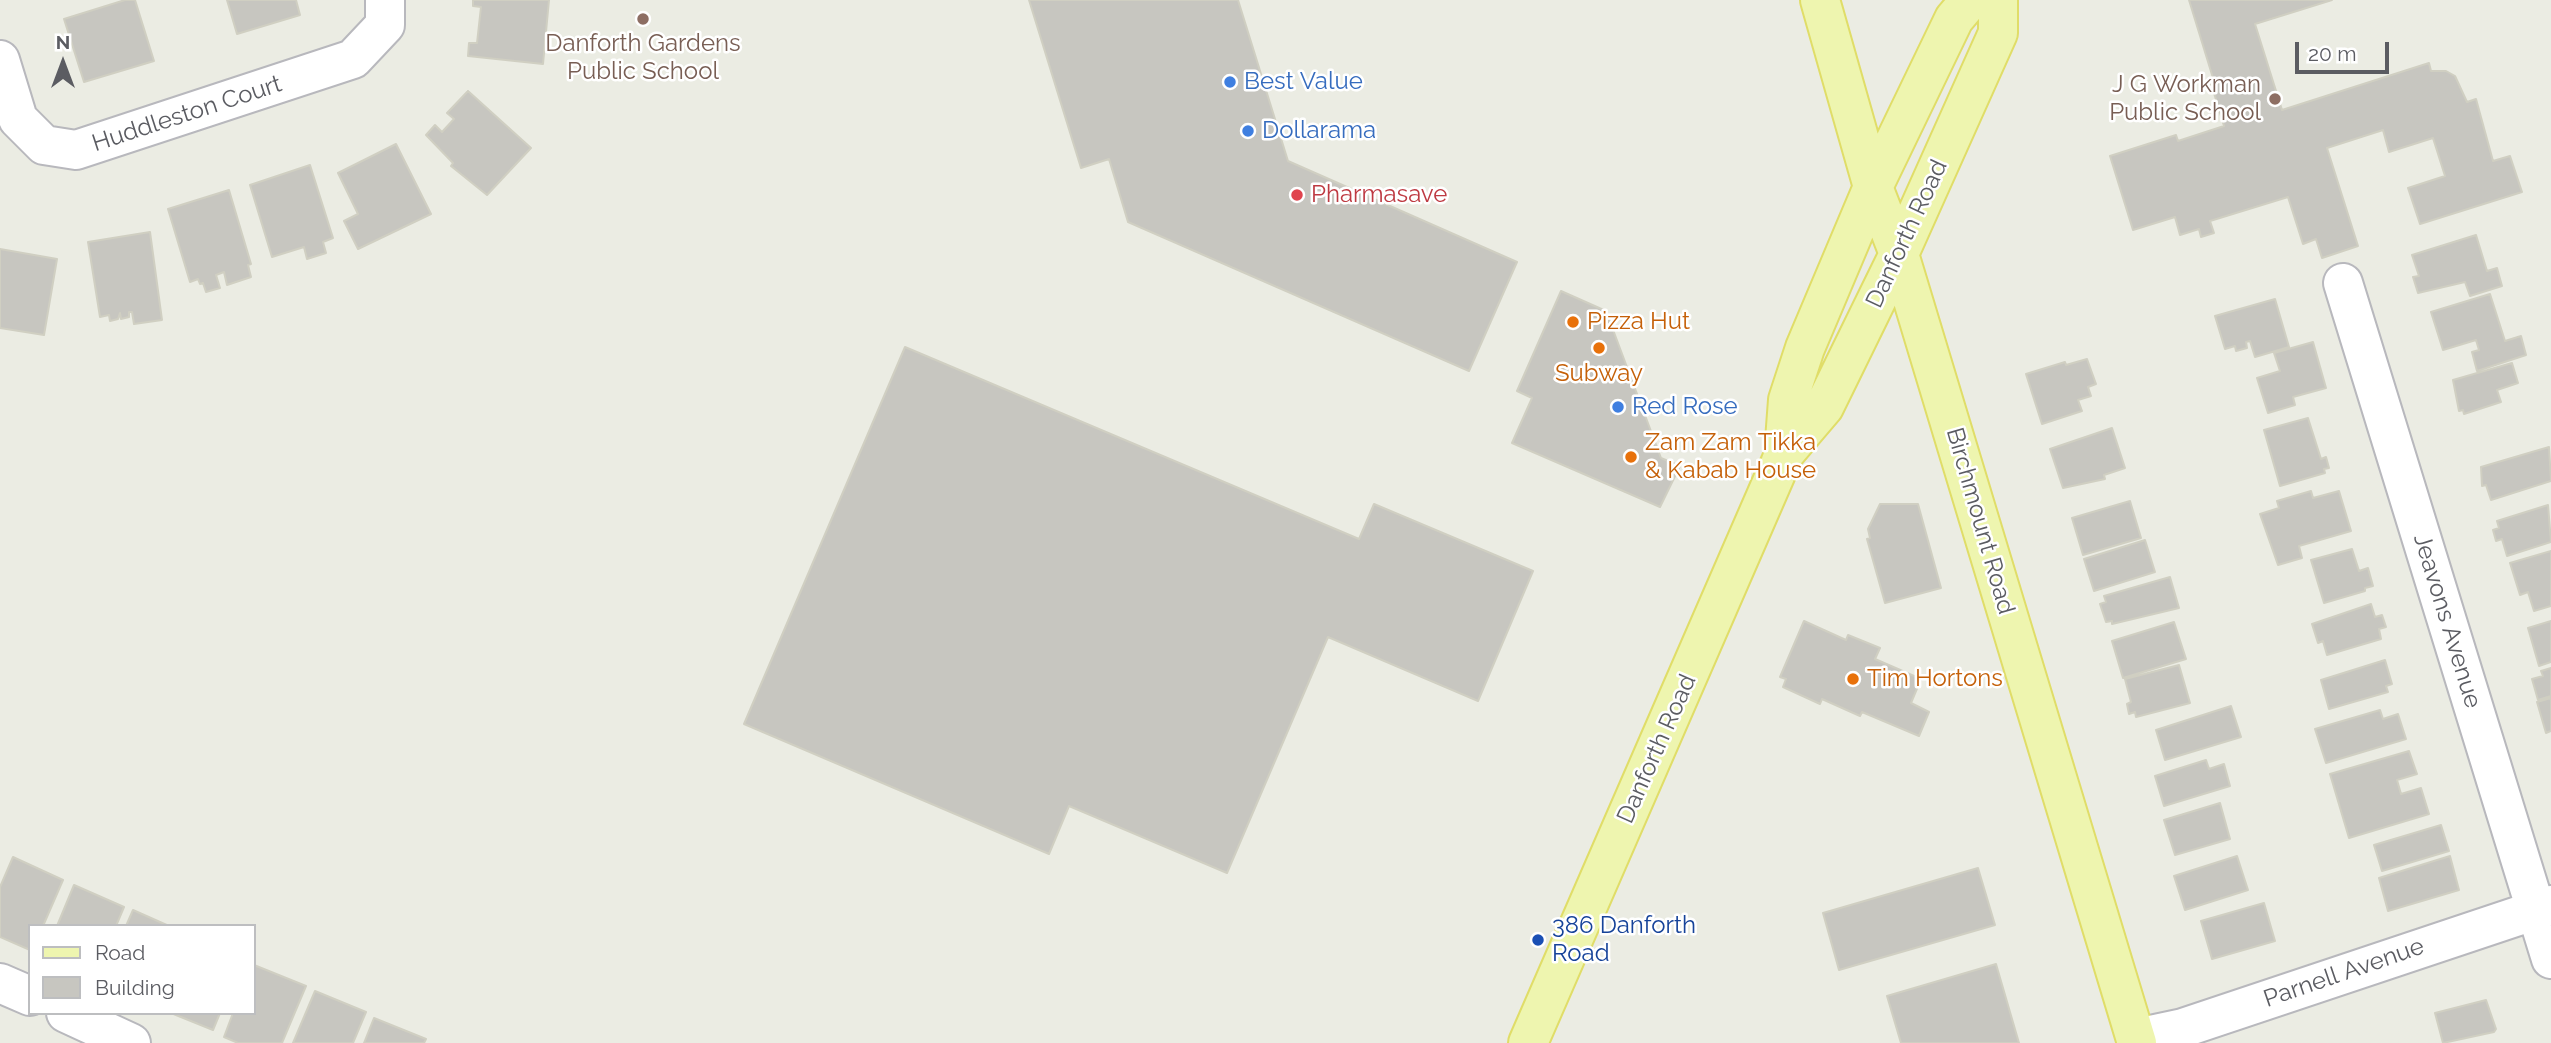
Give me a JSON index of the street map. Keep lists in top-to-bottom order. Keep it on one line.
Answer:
{"streets":{"main road":["Danforth Road","Birchmount Road"],"street":["Huddleston Court","Jeavons Avenue","Parnell Avenue"]},"crossings":[["Danforth Road","Birchmount Road"],["Birchmount Road","Parnell Avenue"],["Jeavons Avenue","Parnell Avenue"]],"places":["Danforth Gardens Public School","Best Value","J G Workman Public School","Dollarama","Pharmasave","Pizza Hut","Subway","Red Rose","Zam Zam Tikka & Kabab House","Tim Hortons","386 Danforth Road"],"legend":["Road","Building"],"scale_bar":"20 m","north":"top"}
